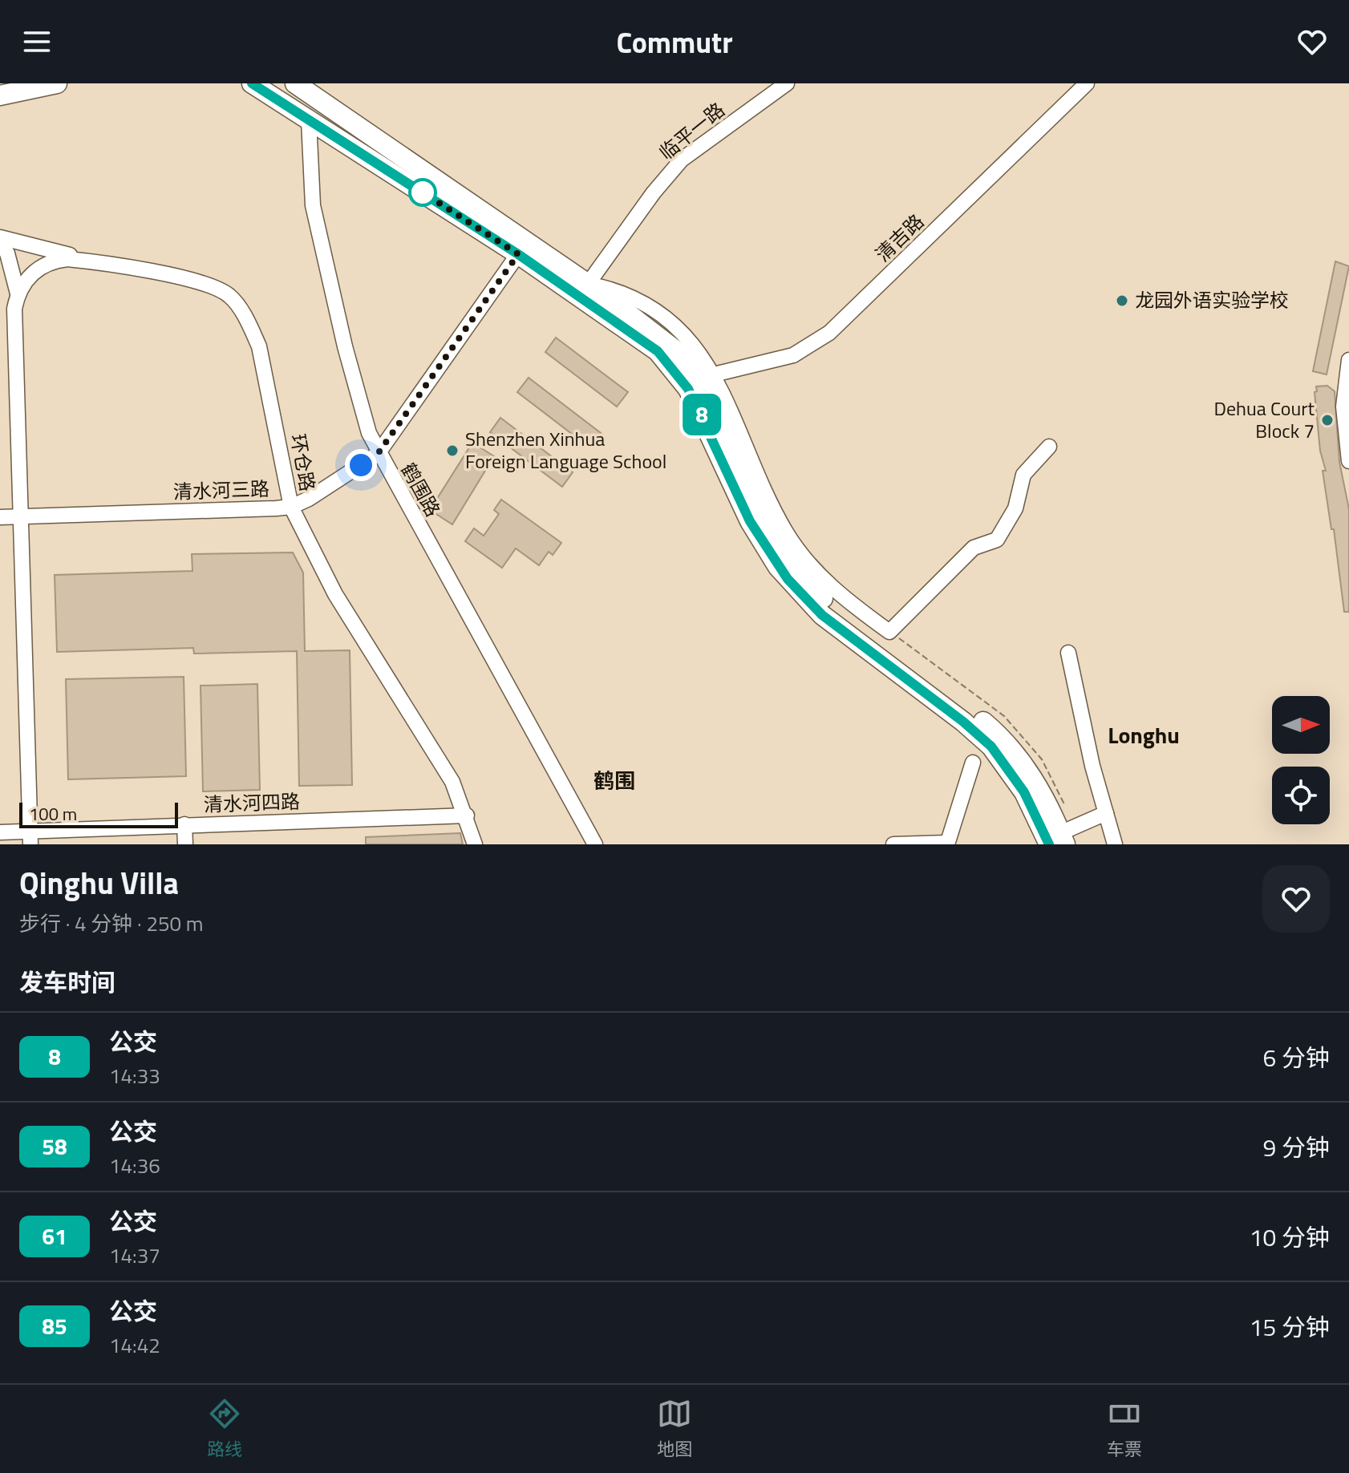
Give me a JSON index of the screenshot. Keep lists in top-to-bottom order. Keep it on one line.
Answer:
{"streets":{"street":["临平一路","清吉路","环仓路","鹤围路","清水河三路","清水河四路"]},"crossings":[["环仓路","清水河三路"],["环仓路","清水河四路"],["鹤围路","清水河三路"]],"districts":["Longhu","鹤围"],"places":["龙园外语实验学校","Dehua Court Block 7","Shenzhen Xinhua Foreign Language School"],"lines":["bus line 8"],"scale_bar":"100 m","north":"right","page":{"header":"Commutr","on_map":"8","scale":"100 m","heading":[["Qinghu Villa","步行 · 4 分钟 · 250 m"],"发车时间"],"list":[{"mark":"8","name":"公交","note":"14:33","value":"6 分钟"},{"mark":"58","name":"公交","note":"14:36","value":"9 分钟"},{"mark":"61","name":"公交","note":"14:37","value":"10 分钟"},{"mark":"85","name":"公交","note":"14:42","value":"15 分钟"}],"tabs":["路线","地图","车票"]}}
